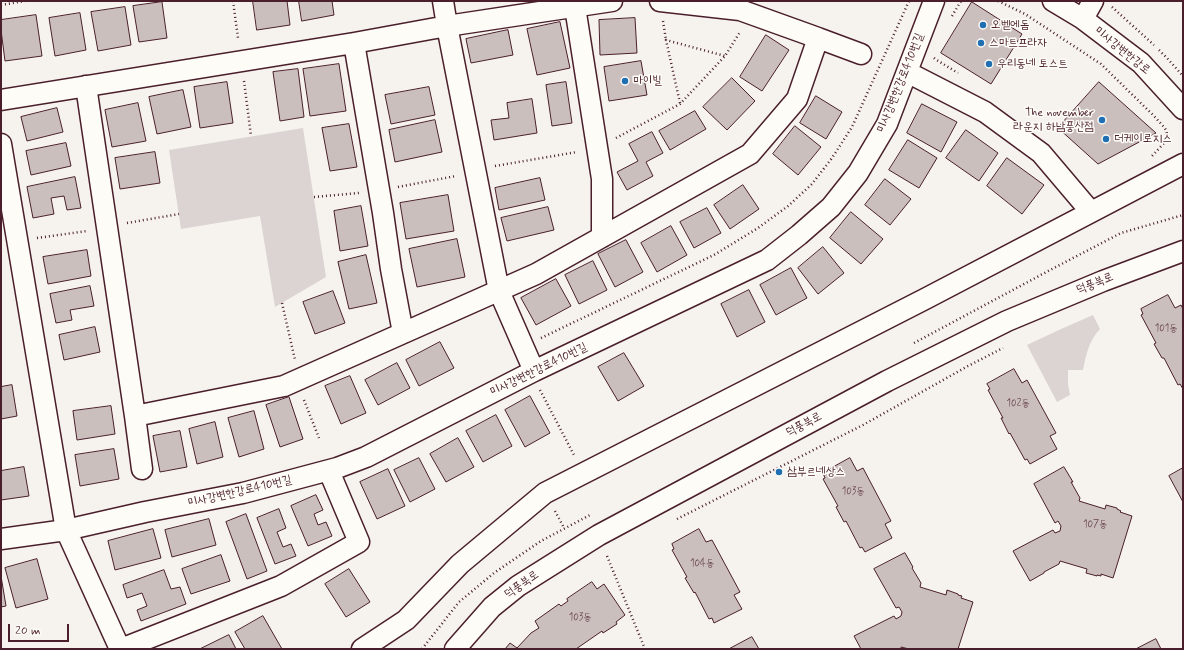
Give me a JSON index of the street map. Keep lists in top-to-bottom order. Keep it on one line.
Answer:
{"streets":{"street":["미사강변한강로","미사강변한강로410번길","덕풍북로"]},"places":["오벧에돔","스마트프라자","우리동네 토스트","마이빌","The november 라운지 하남풍산점","더케이로지스","삼부르네상스"],"house_numbers":["101동","102동","103동","107동","104동","103동"],"scale_bar":"20 m"}
